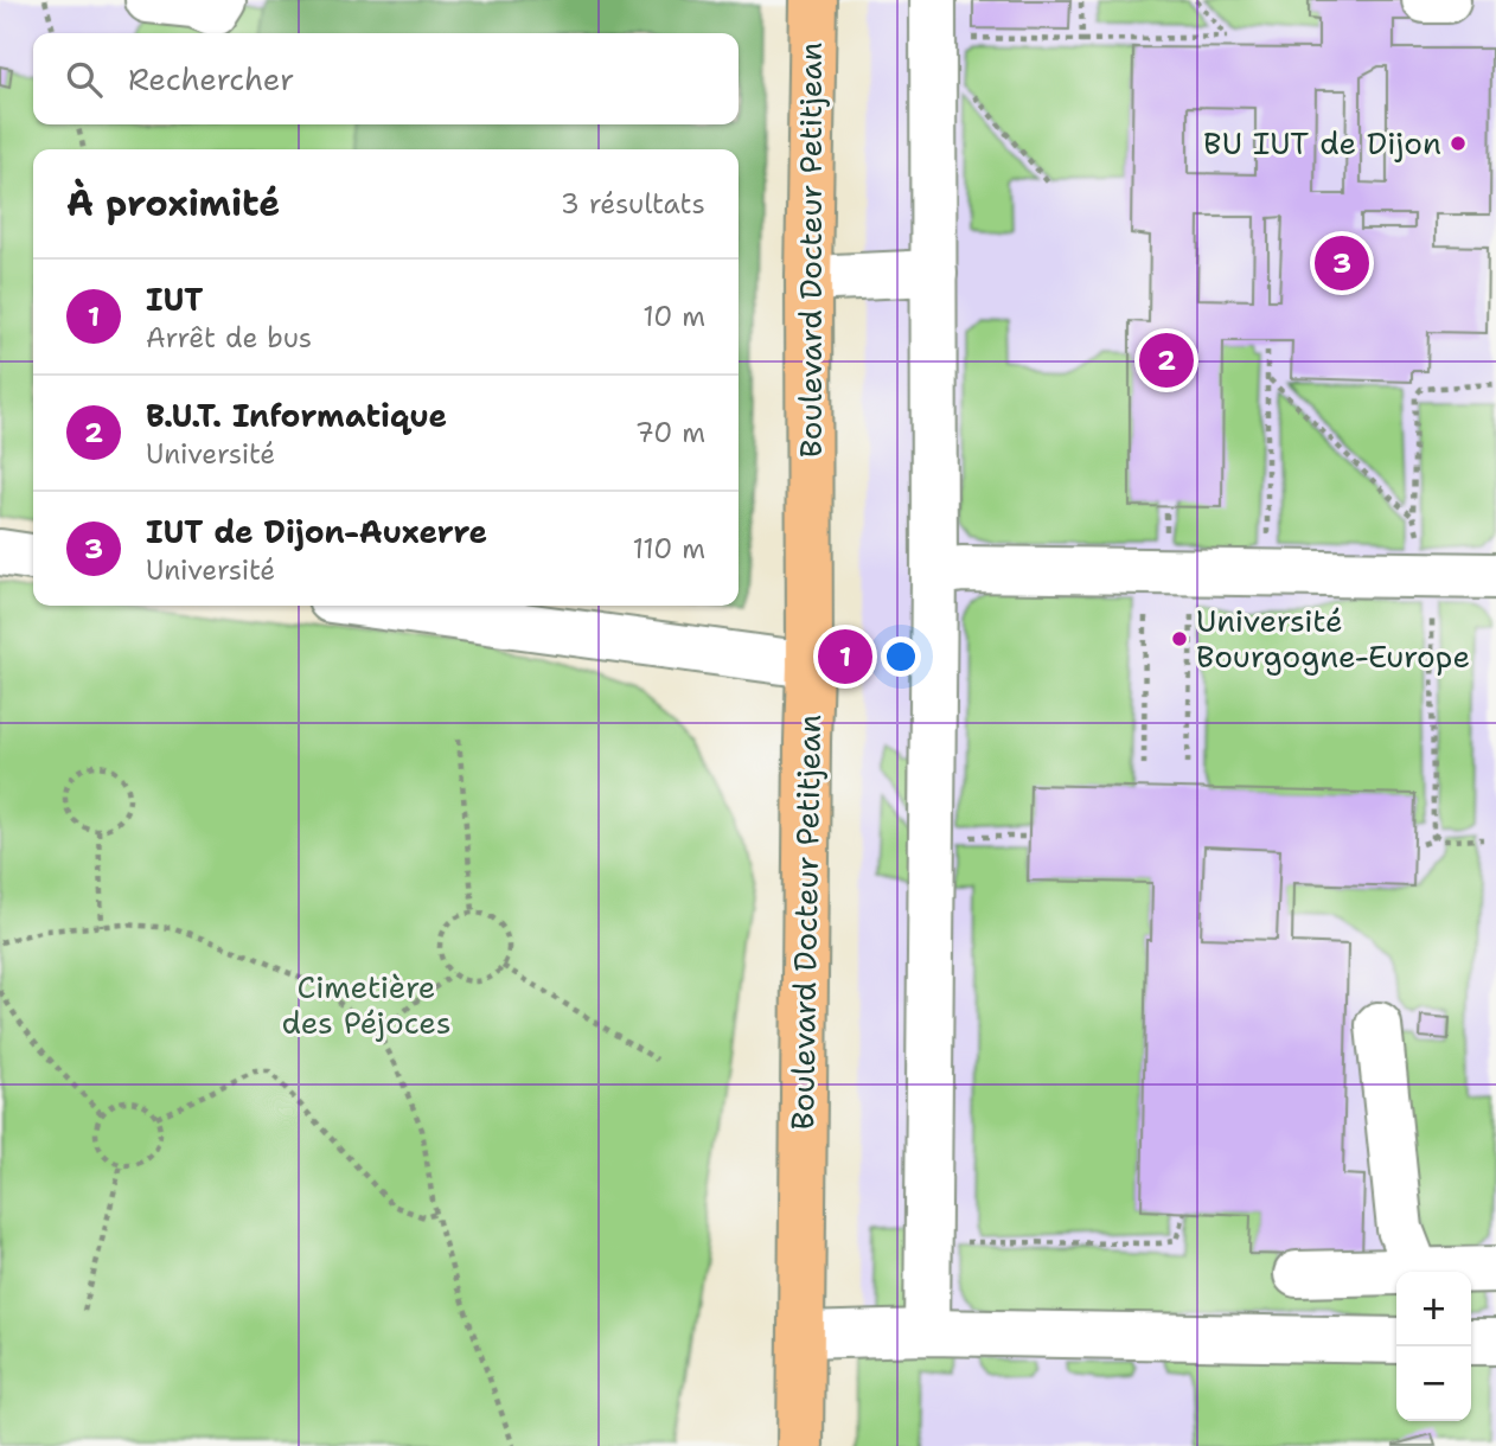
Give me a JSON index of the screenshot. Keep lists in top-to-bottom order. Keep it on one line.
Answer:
{"streets":{"main road":["Boulevard Docteur Petitjean"]},"parks":["Cimetière des Péjoces"],"places":["BU IUT de Dijon","Université Bourgogne-Europe"],"page":{"search":"Rechercher","heading":["À proximité","3 résultats"],"pins":["3","2","1"],"list":[{"mark":"1","name":"IUT","note":"Arrêt de bus","value":"10 m"},{"mark":"2","name":"B.U.T. Informatique","note":"Université","value":"70 m"},{"mark":"3","name":"IUT de Dijon-Auxerre","note":"Université","value":"110 m"}],"map_buttons":["+","−"]}}
